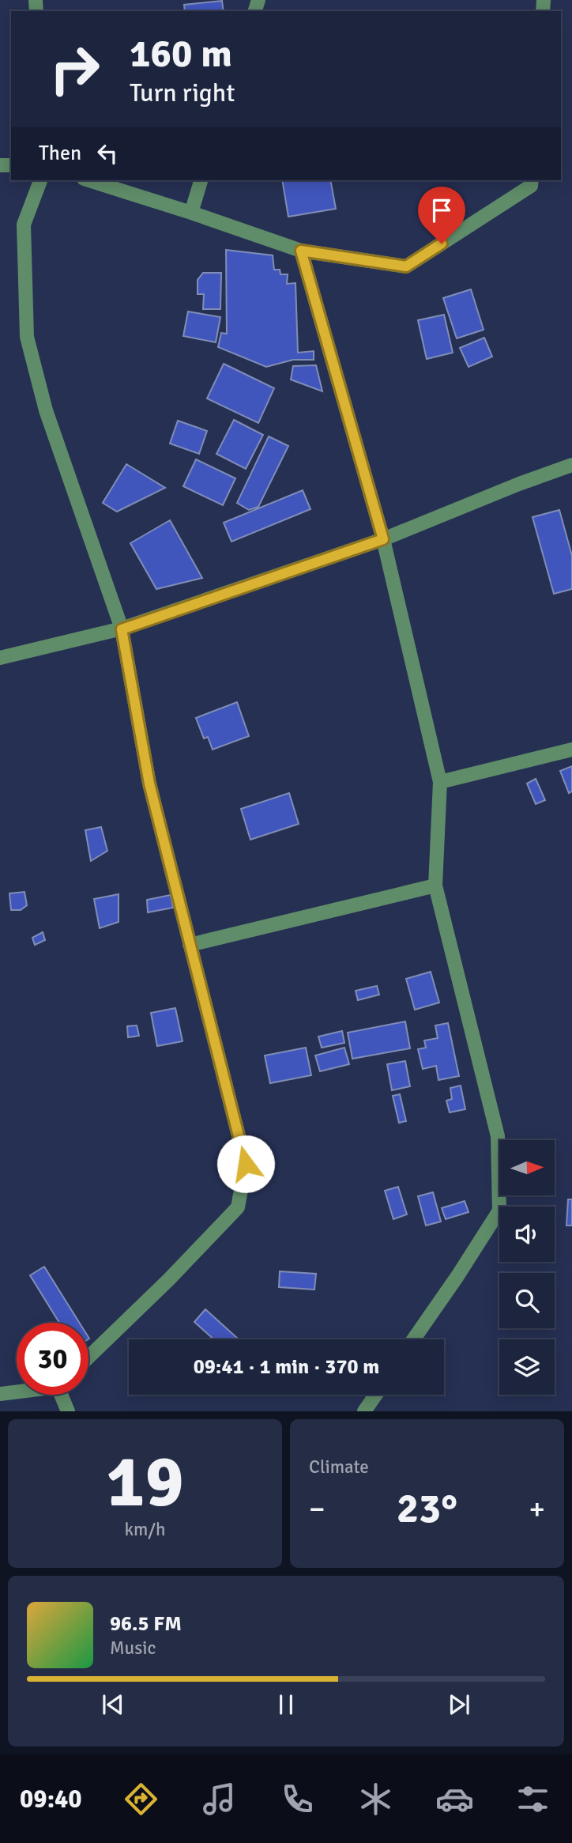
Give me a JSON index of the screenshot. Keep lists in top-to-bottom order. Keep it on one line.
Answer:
{"north":"right","page":{"turn":["160 m","Turn right"],"then":"Then","limit":"30","trip":"09:41 · 1 min · 370 m","tile":[["19","km/h"],"Climate"],"heat":["−","23°","+"],"song":["96.5 FM","Music"],"tabs":"09:40"}}
